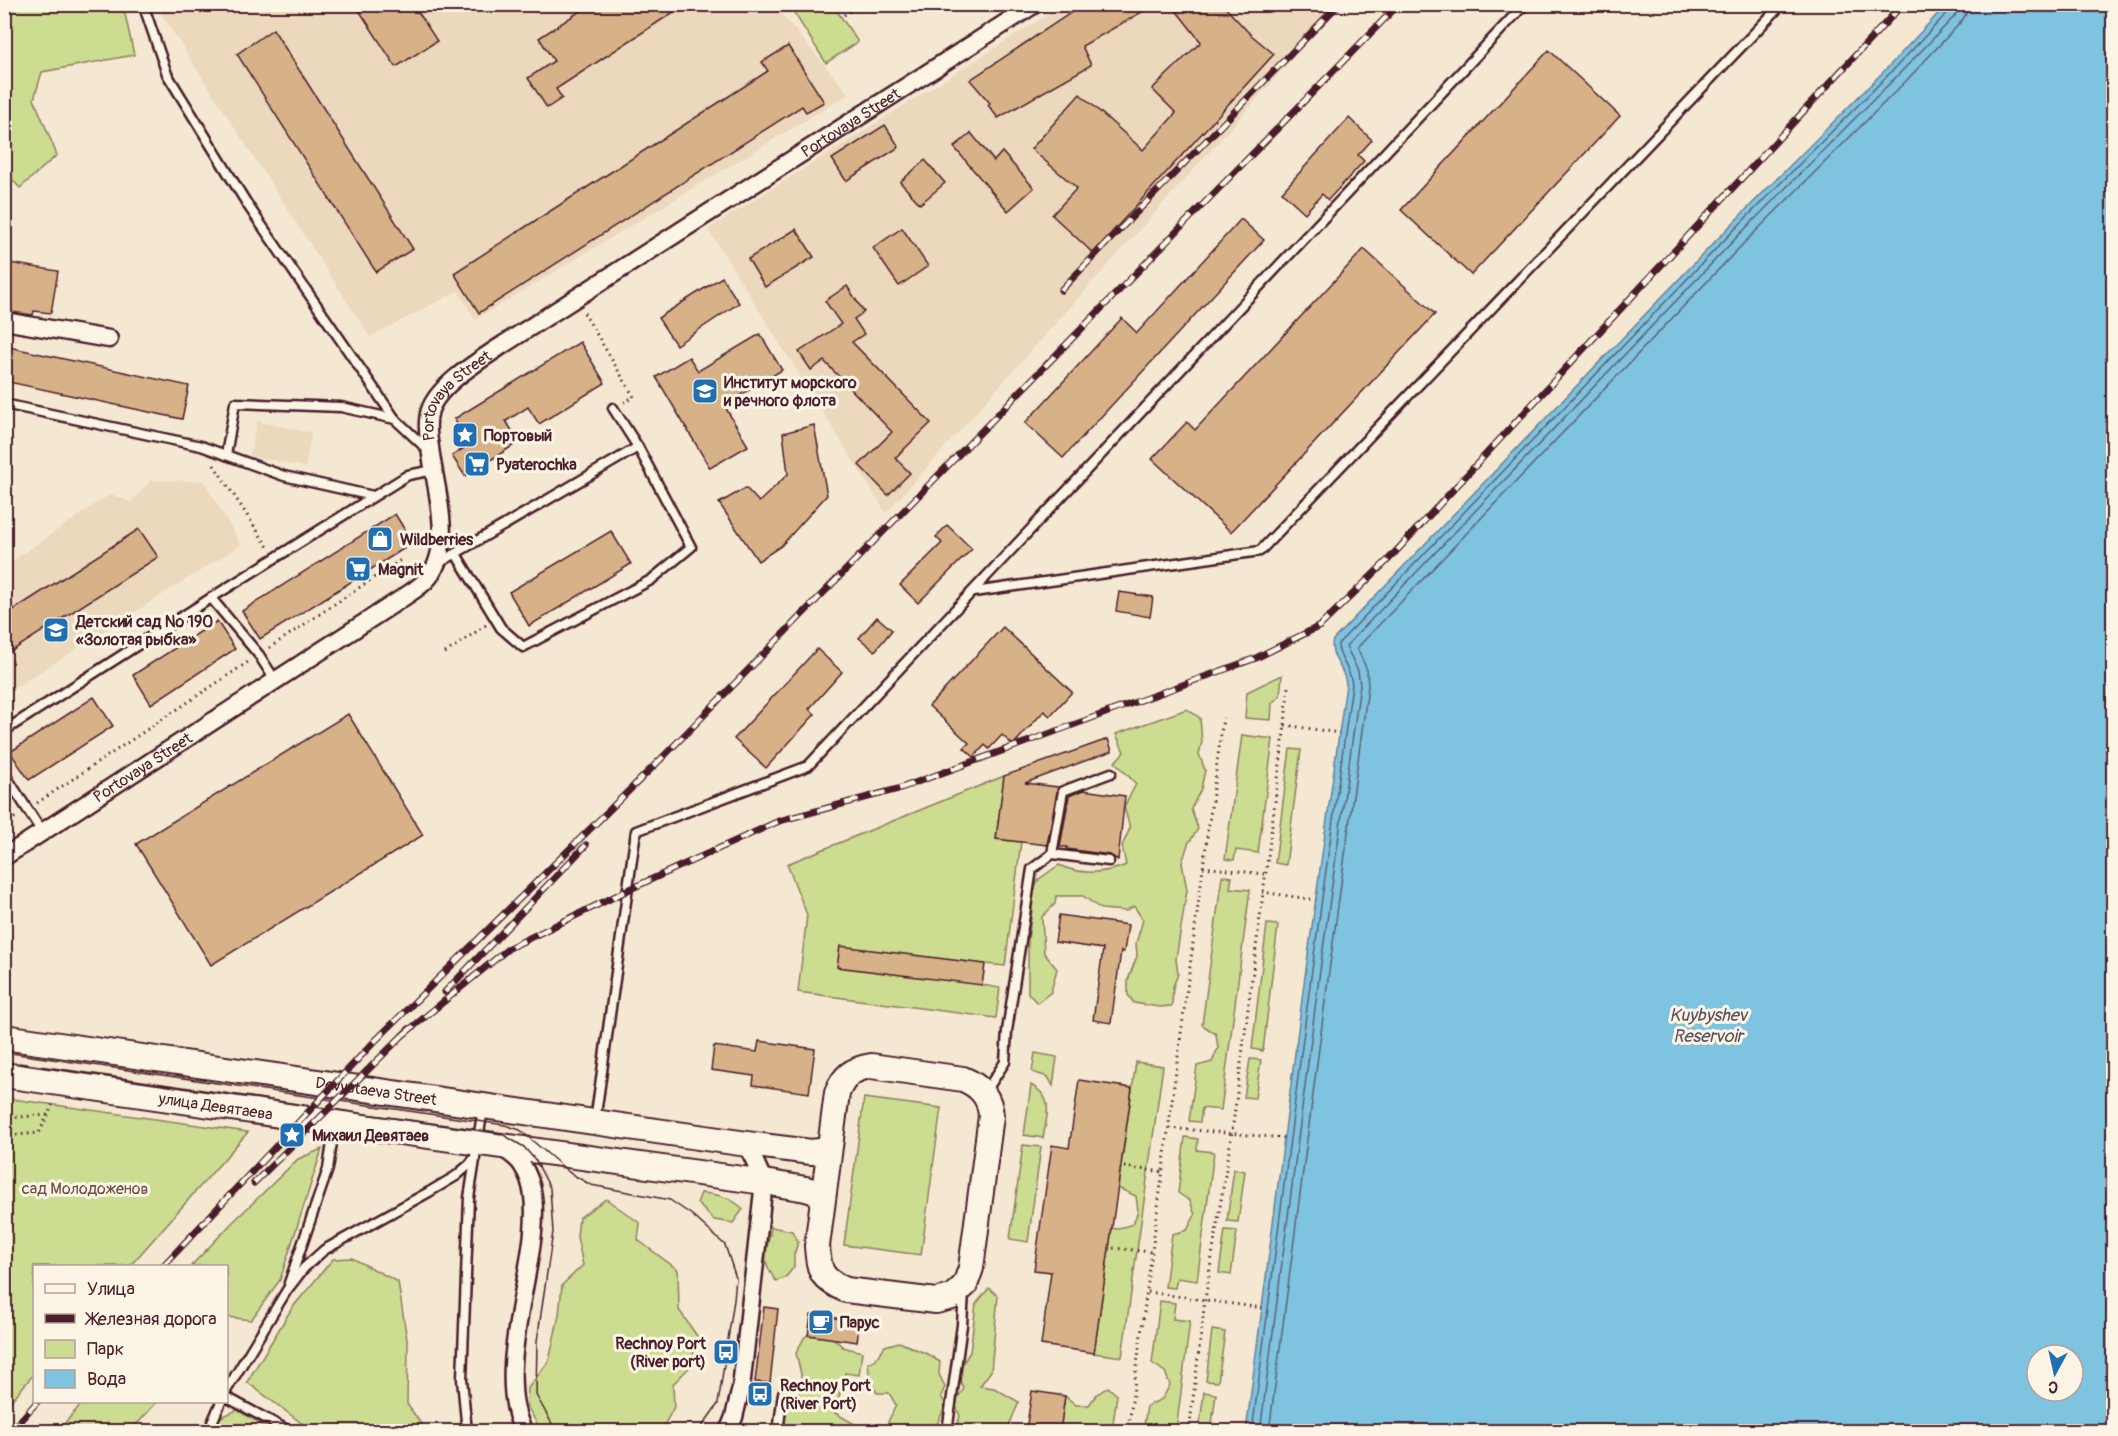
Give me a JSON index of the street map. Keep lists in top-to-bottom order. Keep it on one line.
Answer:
{"streets":{"street":["Portovaya Street","Devyataeva Street","улица Девятаева"]},"water":["Kuybyshev Reservoir"],"parks":["сад Молодоженов"],"places":{"school or university":["Институт морского и речного флота","Детский сад № 190 «Золотая рыбка»"],"place":["Портовый","Михаил Девятаев"],"supermarket":["Pyaterochka","Magnit"],"shop":["Wildberries"],"cafe":["Парус"],"bus stop":["Rechnoy Port (River port)","Rechnoy Port (River Port)"]},"legend":["Улица","Железная дорога","Парк","Вода"],"north":"bottom"}
